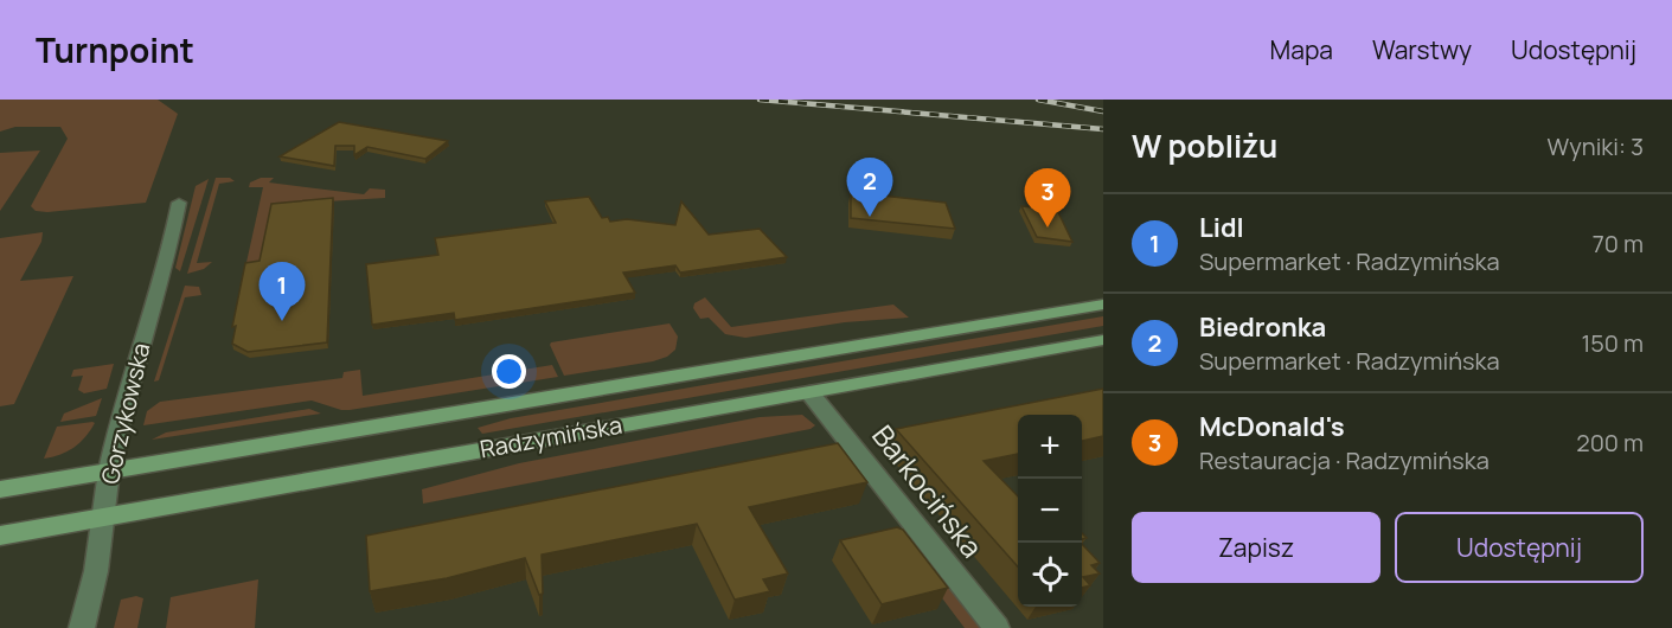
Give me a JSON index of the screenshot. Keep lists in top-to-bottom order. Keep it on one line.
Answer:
{"streets":{"main road":["Radzymińska"],"street":["Gorzykowska","Barkocińska"]},"crossings":[["Gorzykowska","Radzymińska"],["Radzymińska","Barkocińska"]],"page":{"header":"Turnpoint","nav":["Mapa","Warstwy","Udostępnij"],"heading":["W pobliżu","Wyniki: 3"],"pins":["2","3","1"],"list":[{"mark":"1","name":"Lidl","note":"Supermarket · Radzymińska","value":"70 m"},{"mark":"2","name":"Biedronka","note":"Supermarket · Radzymińska","value":"150 m"},{"mark":"3","name":"McDonald's","note":"Restauracja · Radzymińska","value":"200 m"}],"map_buttons":["+","−"],"buttons":["Zapisz","Udostępnij"]}}
